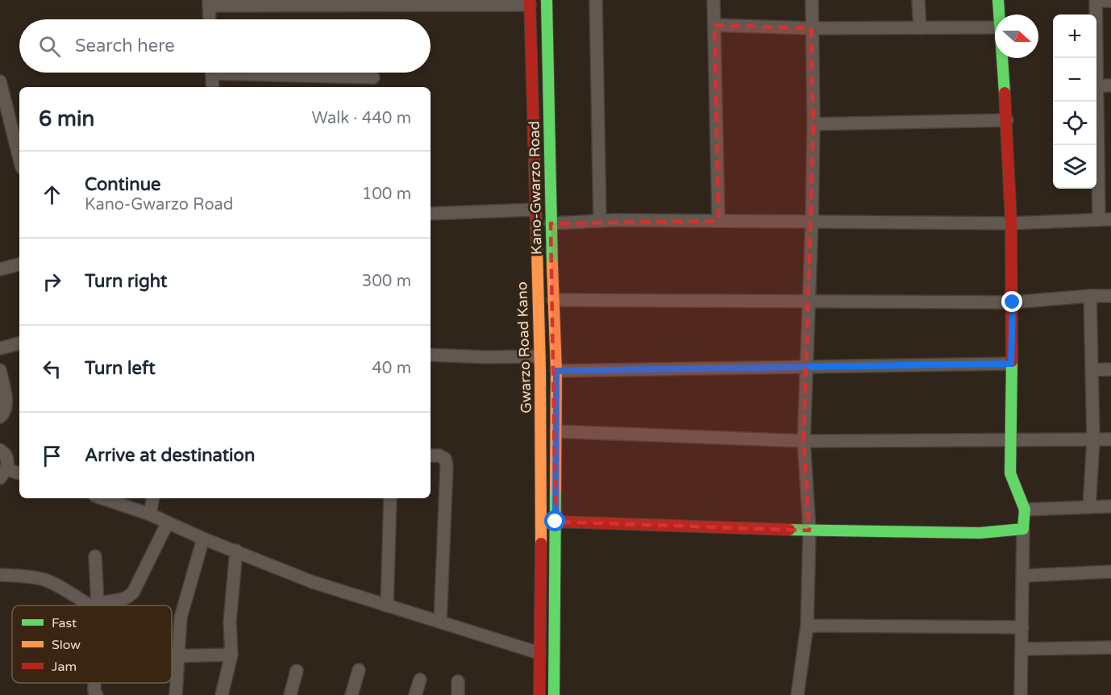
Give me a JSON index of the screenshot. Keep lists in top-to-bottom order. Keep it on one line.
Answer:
{"streets":{"main road":["Kano-Gwarzo Road","Gwarzo Road Kano"]},"legend":["Fast","Slow","Jam"],"north":"right","page":{"map_buttons":["+","−"],"search":"Search here","heading":["6 min","Walk · 440 m"],"list":[["Continue","Kano-Gwarzo Road","100 m"],["Turn right","300 m"],["Turn left","40 m"],"Arrive at destination"]}}
